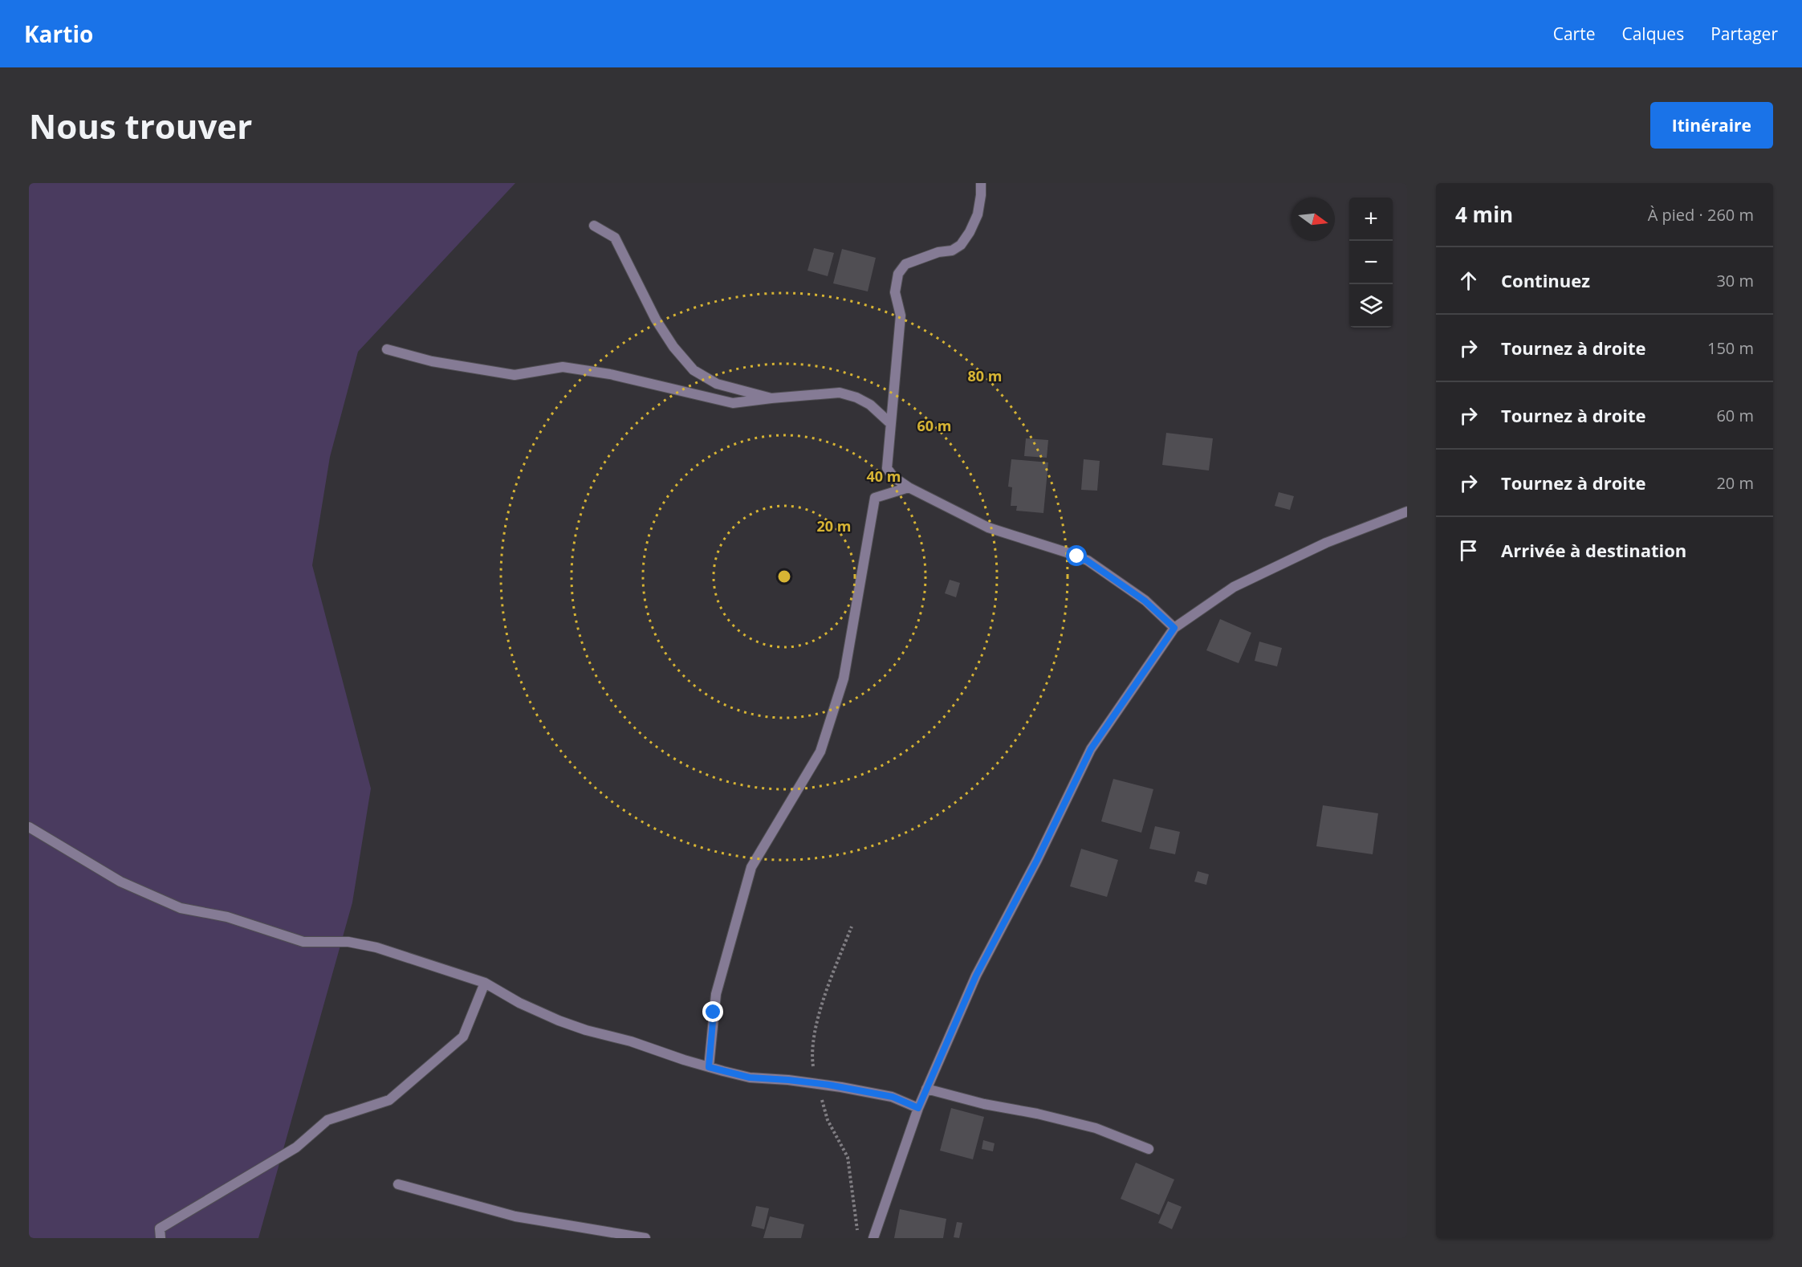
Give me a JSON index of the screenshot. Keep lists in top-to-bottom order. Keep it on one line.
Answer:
{"north":"right","page":{"header":"Kartio","nav":["Carte","Calques","Partager"],"buttons":"Itinéraire","title":"Nous trouver","heading":["4 min","À pied · 260 m"],"map_buttons":["+","−"],"list":[["Continuez","30 m"],["Tournez à droite","150 m"],["Tournez à droite","60 m"],["Tournez à droite","20 m"],"Arrivée à destination"]},"rings":["80 m","60 m","40 m","20 m"]}
